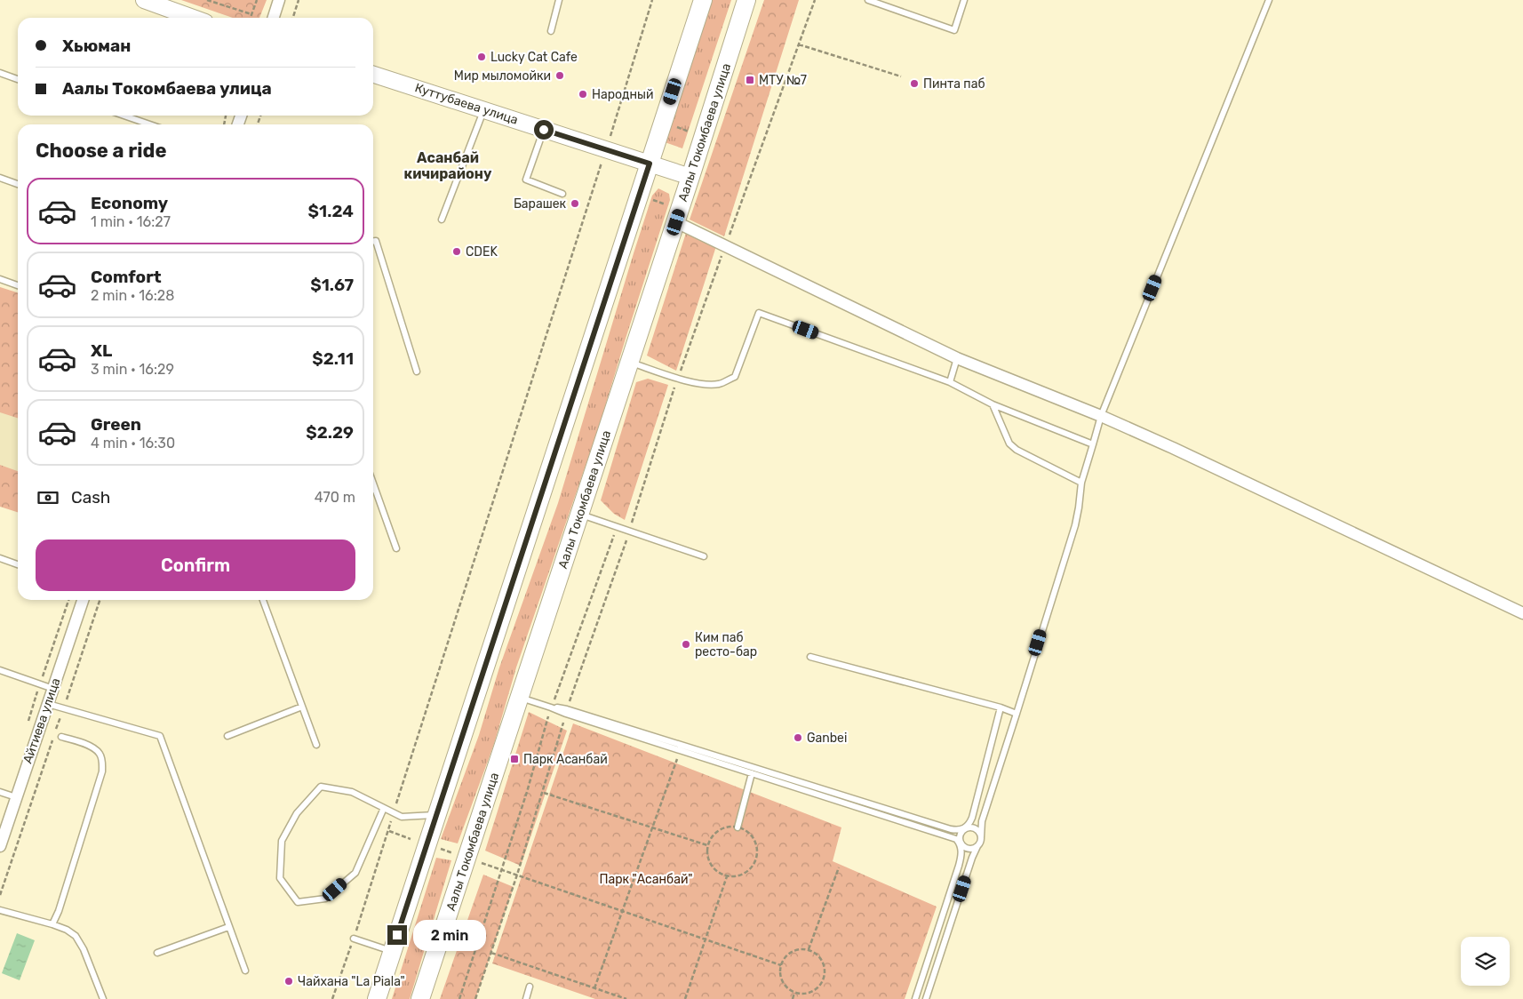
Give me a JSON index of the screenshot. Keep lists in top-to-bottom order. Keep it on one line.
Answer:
{"streets":{"main road":["Куттубаева улица","Аалы Токомбаева улица"],"street":["Айтиева улица"]},"crossings":[["Куттубаева улица","Аалы Токомбаева улица"]],"districts":["Асанбай кичирайону"],"parks":["Парк \"Асанбай\""],"places":{"other":["Lucky Cat Cafe","Мир мыломойки","Пинта паб","Народный","Барашек","CDEK","Ким паб ресто-бар","Ganbei","Чайхана \"La Piala\""],"transit":["МТУ №7","Парк Асанбай"]},"page":{"banner":["Хьюман","Аалы Токомбаева улица"],"heading":"Choose a ride","list":[{"name":"Economy","note":"1 min · 16:27","value":"$1.24"},{"name":"Comfort","note":"2 min · 16:28","value":"$1.67"},{"name":"XL","note":"3 min · 16:29","value":"$2.11"},{"name":"Green","note":"4 min · 16:30","value":"$2.29"}],"pay":["Cash","470 m"],"buttons":"Confirm","bubble":"2 min"}}
